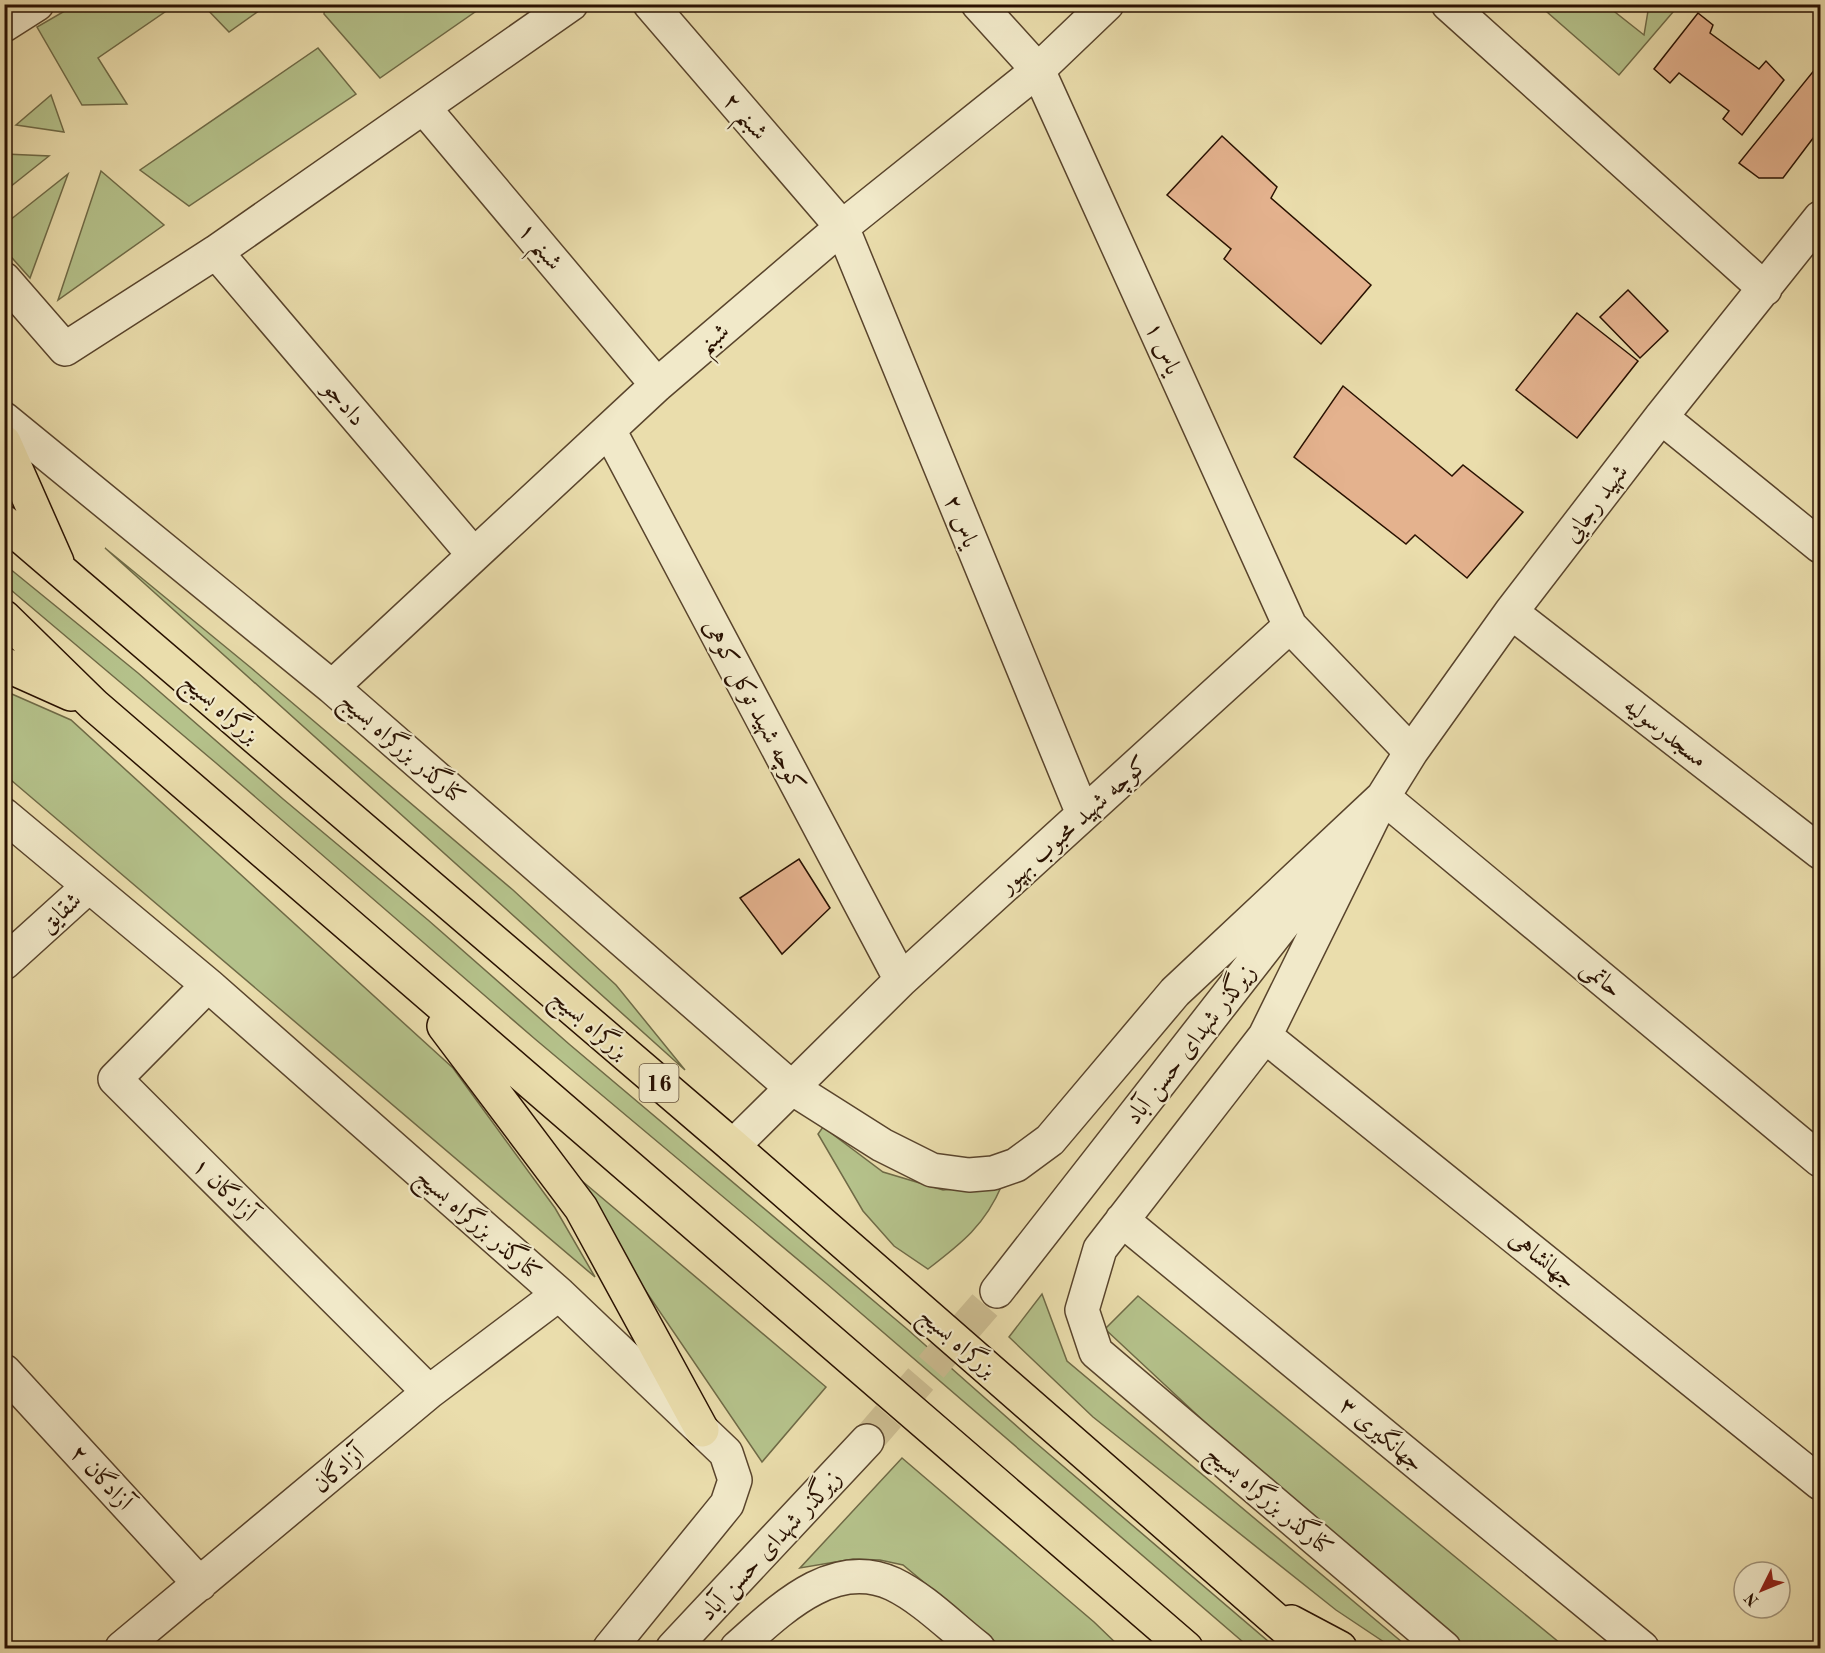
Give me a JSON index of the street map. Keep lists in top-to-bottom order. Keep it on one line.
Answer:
{"streets":{"highway":["بزرگراه بسیج","16"],"street":["شبنم ۲","شبنم ۱","شبنم","یاس ۱","دادجو","شهید رجایی","یاس ۲","کوچه شهید توکل کوهی","مسجدرسولیه","کنارگذر بزرگراه بسیج","کوچه شهید محبوب بهپور","شقایق","حاتمی","زیرگذر شهدای حسن آباد","آزادگان ۱","جهانشاهی","جهانگیری ۳","آزادگان","آزادگان ۲"]},"crossings":[["شبنم ۲","شبنم"],["شبنم ۲","یاس ۲"],["شبنم ۱","شبنم"],["شبنم","یاس ۱"],["شبنم","دادجو"],["شبنم","یاس ۲"],["شبنم","کوچه شهید توکل کوهی"],["شبنم","کنارگذر بزرگراه بسیج"],["یاس ۱","کوچه شهید محبوب بهپور"],["شهید رجایی","مسجدرسولیه"],["شهید رجایی","کنارگذر بزرگراه بسیج"],["شهید رجایی","حاتمی"],["شهید رجایی","زیرگذر شهدای حسن آباد"],["یاس ۲","کوچه شهید محبوب بهپور"],["کوچه شهید توکل کوهی","کوچه شهید محبوب بهپور"],["بزرگراه بسیج","کوچه شهید محبوب بهپور"],["کنارگذر بزرگراه بسیج","کوچه شهید محبوب بهپور"],["کنارگذر بزرگراه بسیج","شقایق"],["کنارگذر بزرگراه بسیج","حاتمی"],["کنارگذر بزرگراه بسیج","زیرگذر شهدای حسن آباد"],["کنارگذر بزرگراه بسیج","آزادگان ۱"],["کنارگذر بزرگراه بسیج","جهانگیری ۳"],["کنارگذر بزرگراه بسیج","آزادگان"],["حاتمی","زیرگذر شهدای حسن آباد"],["آزادگان ۱","آزادگان"],["آزادگان","آزادگان ۲"]],"north":"bottom left"}
